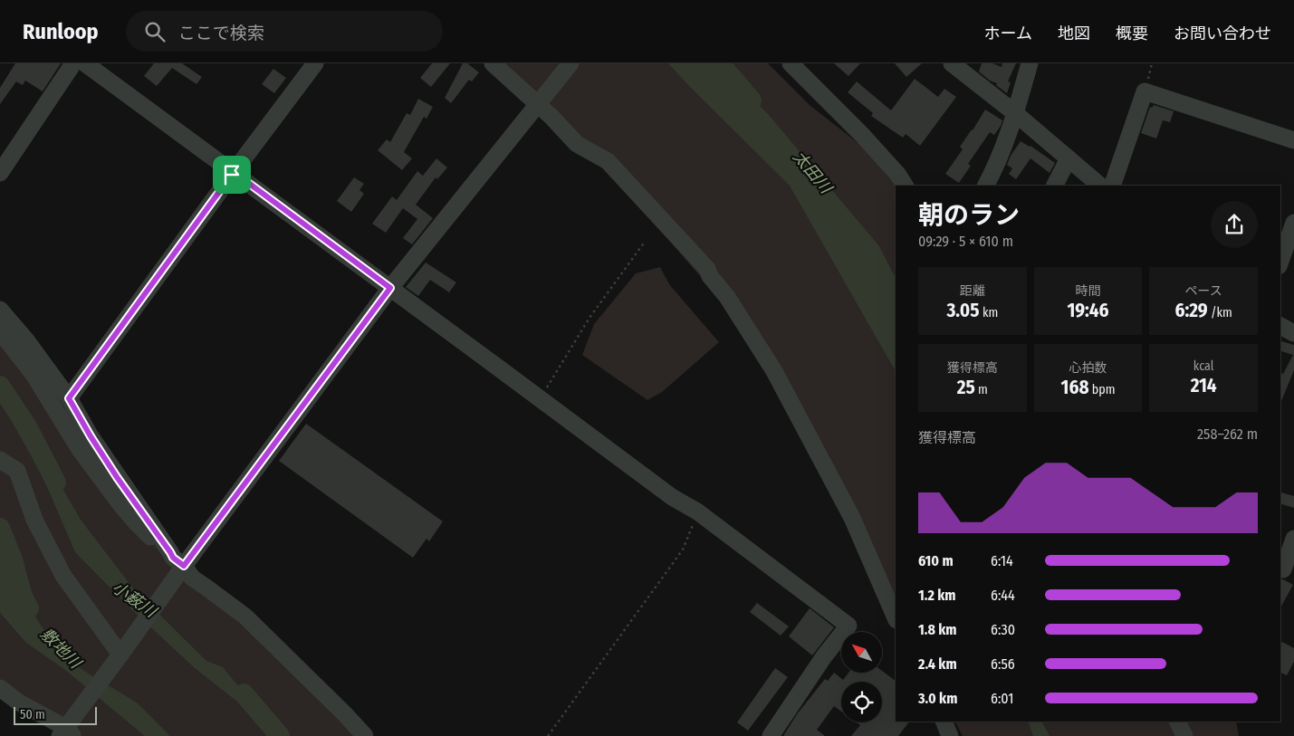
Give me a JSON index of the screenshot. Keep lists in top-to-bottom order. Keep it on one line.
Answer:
{"water":["太田川","小薮川","敷地川"],"scale_bar":"50 m","north":"top left","page":{"header":"Runloop","search":"ここで検索","nav":["ホーム","地図","概要","お問い合わせ"],"heading":["朝のラン","09:29 · 5 × 610 m"],"stats":[["距離","3.05 km"],["時間","19:46"],["ペース","6:29 /km"],["獲得標高","25 m"],["心拍数","168 bpm"],["kcal","214"]],"chart":["獲得標高","258–262 m"],"list":[{"name":"610 m","note":"6:14"},{"name":"1.2 km","note":"6:44"},{"name":"1.8 km","note":"6:30"},{"name":"2.4 km","note":"6:56"},{"name":"3.0 km","note":"6:01"}],"scale":"50 m"}}
